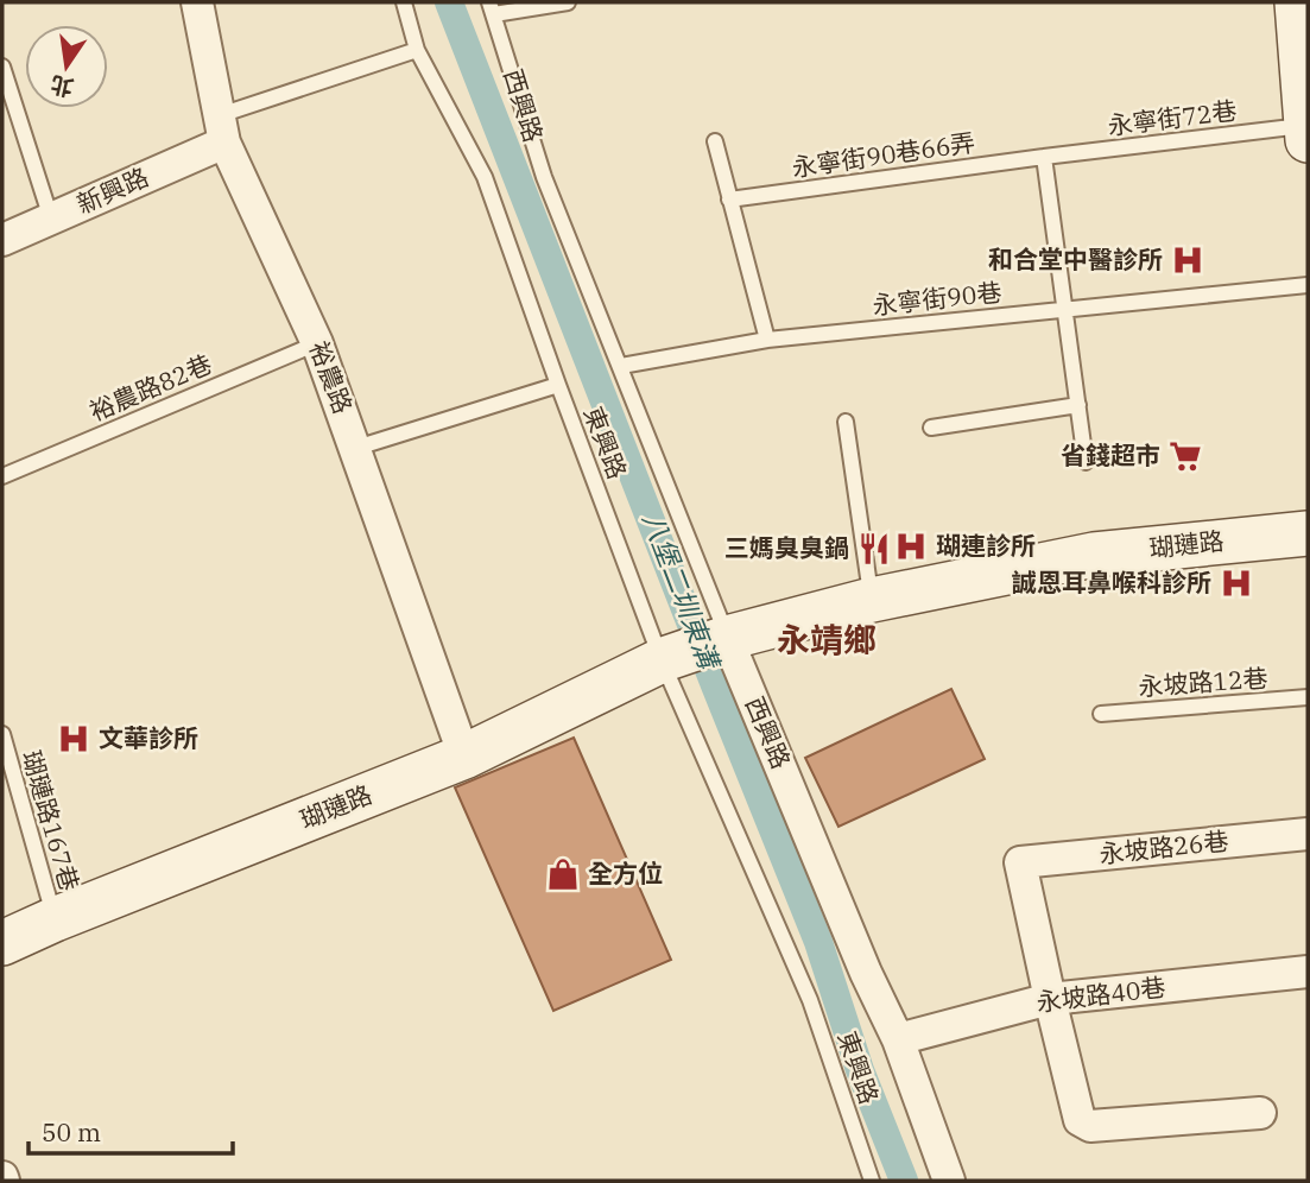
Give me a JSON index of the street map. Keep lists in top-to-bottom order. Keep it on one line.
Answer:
{"streets":{"street":["西興路","新興路","裕農路","瑚璉路","永坡路26巷","永坡路40巷"],"lane":["永寧街72巷","永寧街90巷66弄","永寧街90巷","裕農路82巷","東興路","永坡路12巷","瑚璉路167巷"]},"crossings":[["西興路","永寧街90巷"],["西興路","瑚璉路"],["西興路","永坡路40巷"],["永寧街72巷","永寧街90巷66弄"],["新興路","裕農路"],["新興路","東興路"],["裕農路","裕農路82巷"],["裕農路","瑚璉路"],["東興路","瑚璉路"],["瑚璉路","瑚璉路167巷"],["永坡路26巷","永坡路40巷"]],"districts":["永靖鄉"],"water":["八堡二圳東溝"],"places":{"hospital":["和合堂中醫診所","瑚連診所","誠恩耳鼻喉科診所","文華診所"],"supermarket":["省錢超市"],"restaurant":["三媽臭臭鍋"],"shop":["全方位"]},"scale_bar":"50 m","north":"bottom"}
